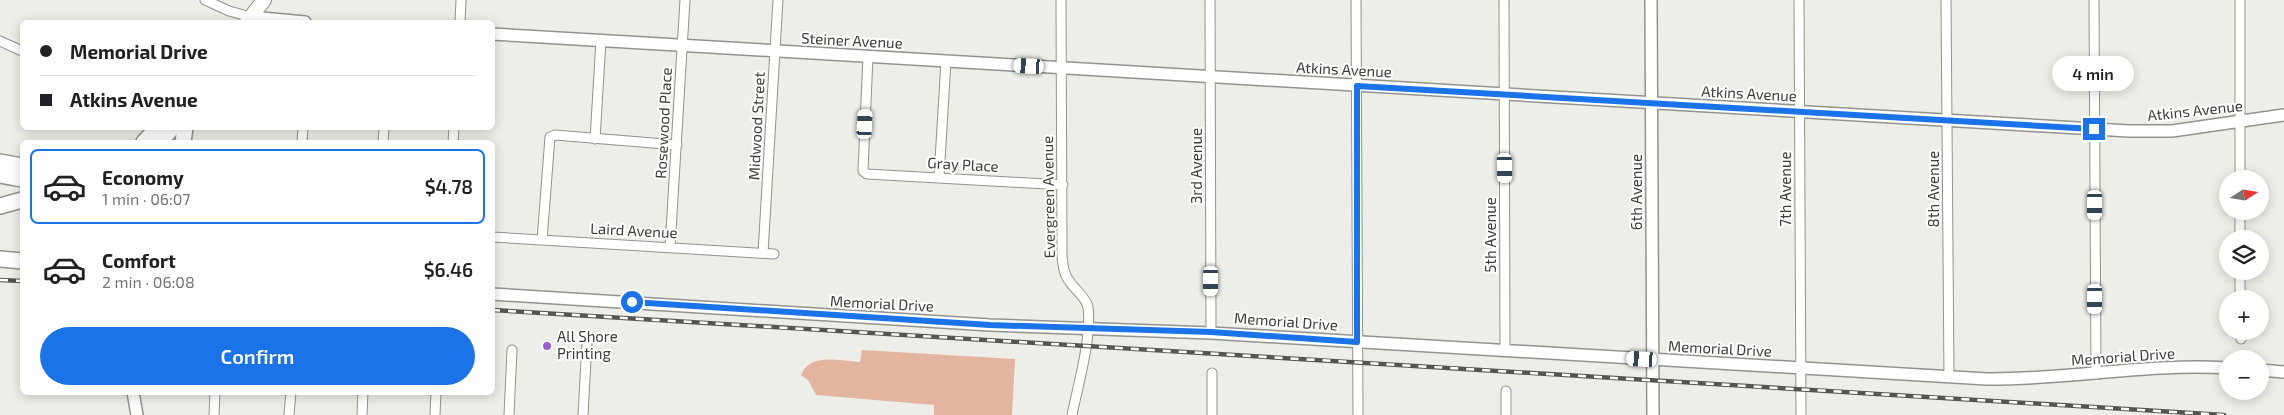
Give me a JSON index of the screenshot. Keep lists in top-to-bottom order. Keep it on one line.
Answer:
{"streets":{"street":["Steiner Avenue","Atkins Avenue","Rosewood Place","Midwood Street","Gray Place","3rd Avenue","7th Avenue","8th Avenue","6th Avenue","Evergreen Avenue","Laird Avenue","5th Avenue","Memorial Drive"]},"crossings":[["Steiner Avenue","Atkins Avenue"],["Steiner Avenue","Rosewood Place"],["Steiner Avenue","Midwood Street"],["Steiner Avenue","Gray Place"],["Steiner Avenue","3rd Avenue"],["Steiner Avenue","Evergreen Avenue"],["Atkins Avenue","3rd Avenue"],["Atkins Avenue","7th Avenue"],["Atkins Avenue","8th Avenue"],["Atkins Avenue","6th Avenue"],["Atkins Avenue","5th Avenue"],["Rosewood Place","Laird Avenue"],["Midwood Street","Laird Avenue"],["Gray Place","Evergreen Avenue"],["3rd Avenue","Memorial Drive"],["7th Avenue","Memorial Drive"],["8th Avenue","Memorial Drive"],["6th Avenue","Memorial Drive"],["Evergreen Avenue","Memorial Drive"],["5th Avenue","Memorial Drive"]],"places":["All Shore Printing"],"north":"right","page":{"banner":["Memorial Drive","Atkins Avenue"],"bubble":"4 min","list":[{"name":"Economy","note":"1 min · 06:07","value":"$4.78"},{"name":"Comfort","note":"2 min · 06:08","value":"$6.46"}],"map_buttons":["+","−"],"buttons":"Confirm"}}
